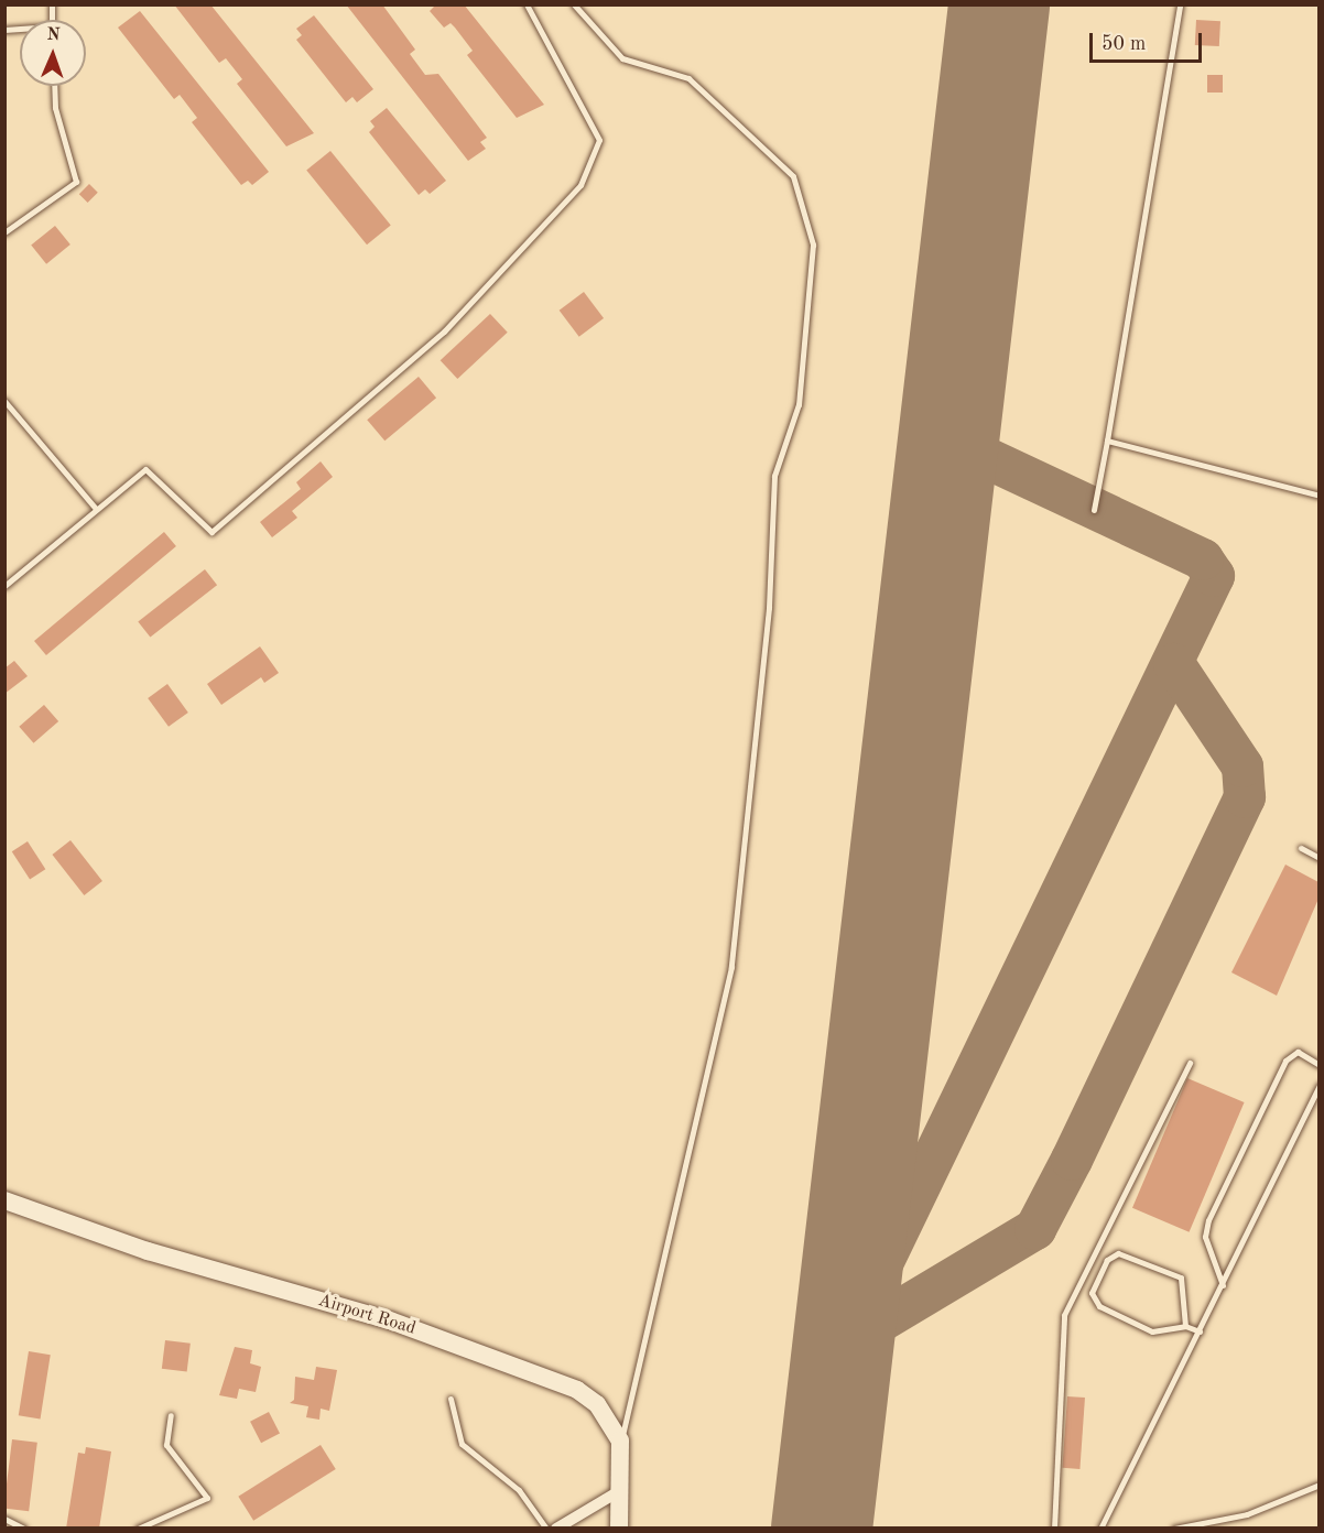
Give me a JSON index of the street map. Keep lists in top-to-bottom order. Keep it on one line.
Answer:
{"streets":{"main road":["Airport Road"]},"scale_bar":"50 m","north":"top"}
